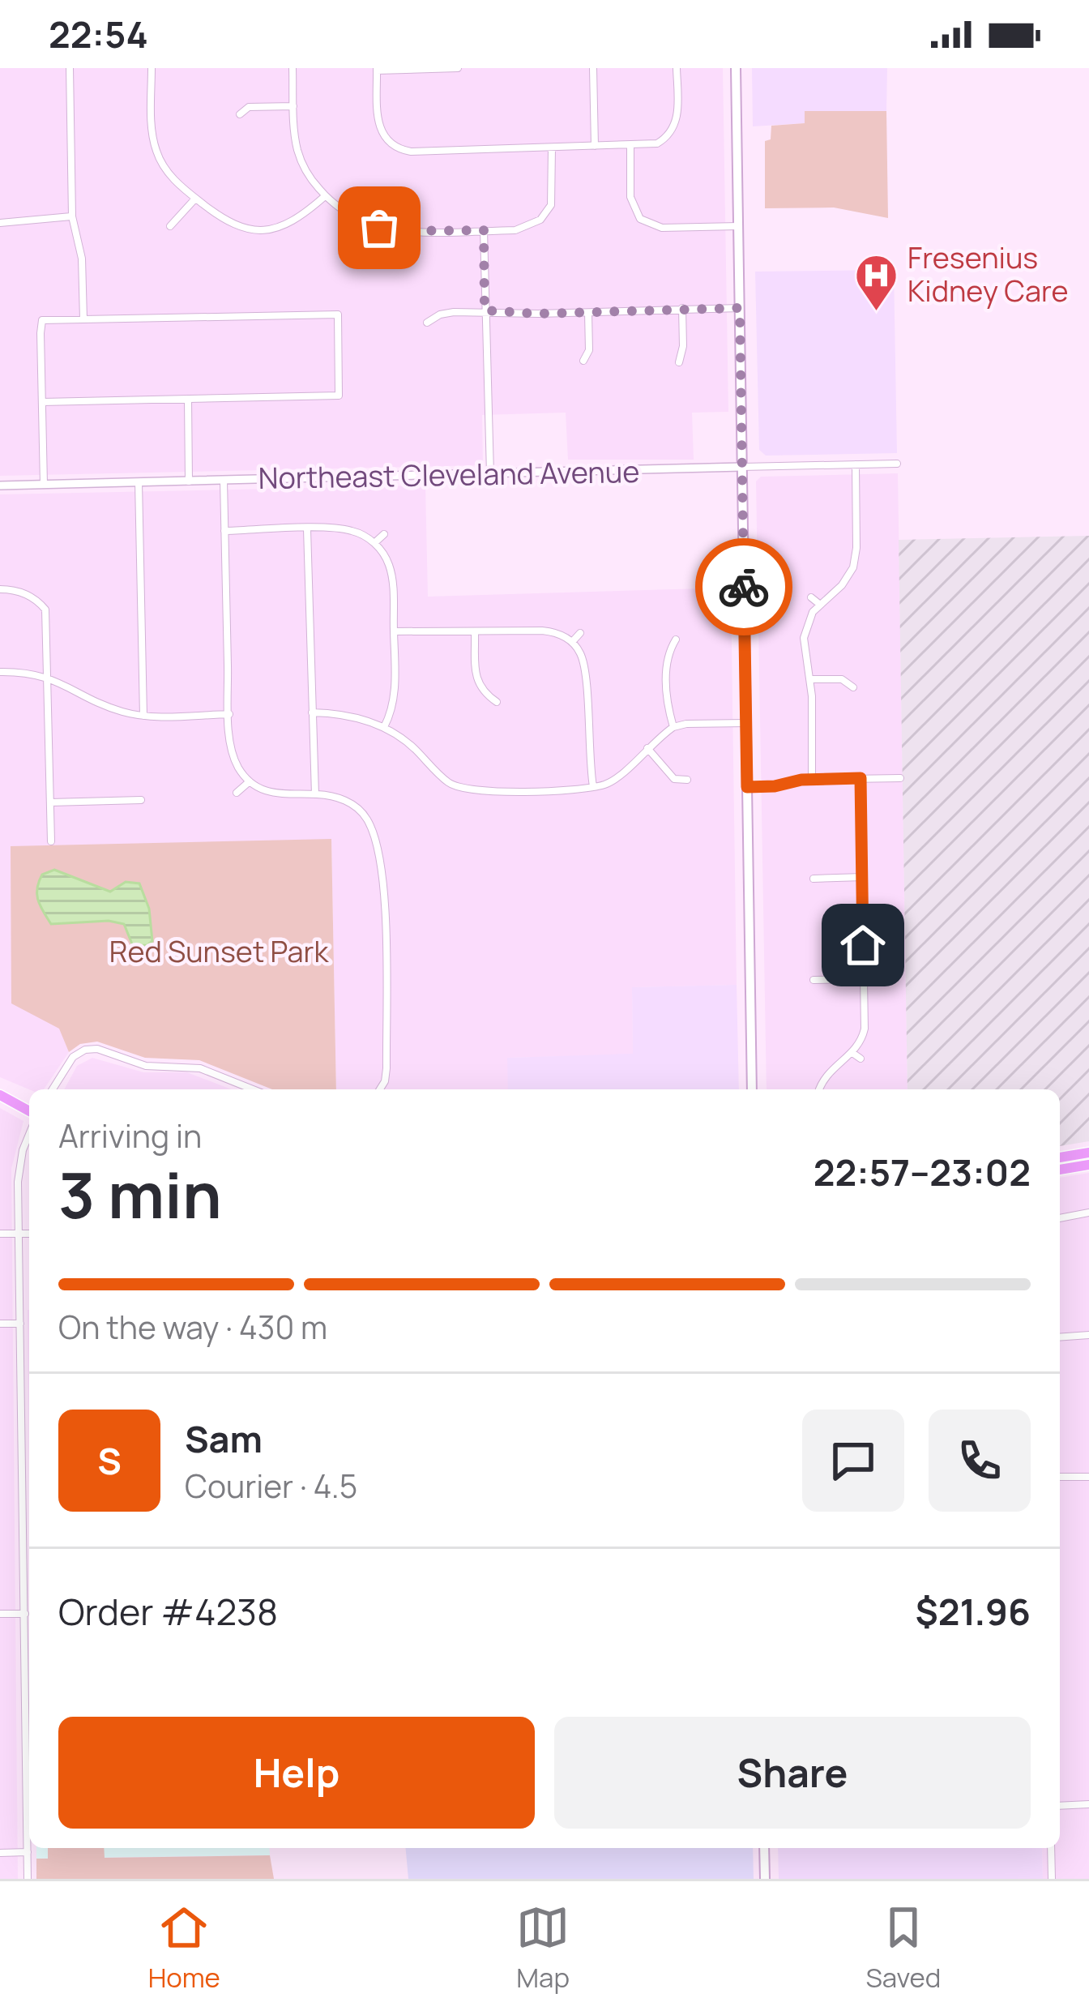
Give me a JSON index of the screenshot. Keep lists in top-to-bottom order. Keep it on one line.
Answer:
{"streets":{"street":["Northeast Cleveland Avenue"]},"parks":["Red Sunset Park"],"places":{"hospital":["Fresenius Kidney Care"]},"page":{"status":"22:54","heading":["3 min","Arriving in","22:57–23:02"],"panel":["Sam","Courier · 4.5","Order #4238","$21.96"],"bar":"On the way · 430 m","round":"S","buttons":["Help","Share"],"tabs":["Home","Map","Saved"]}}
